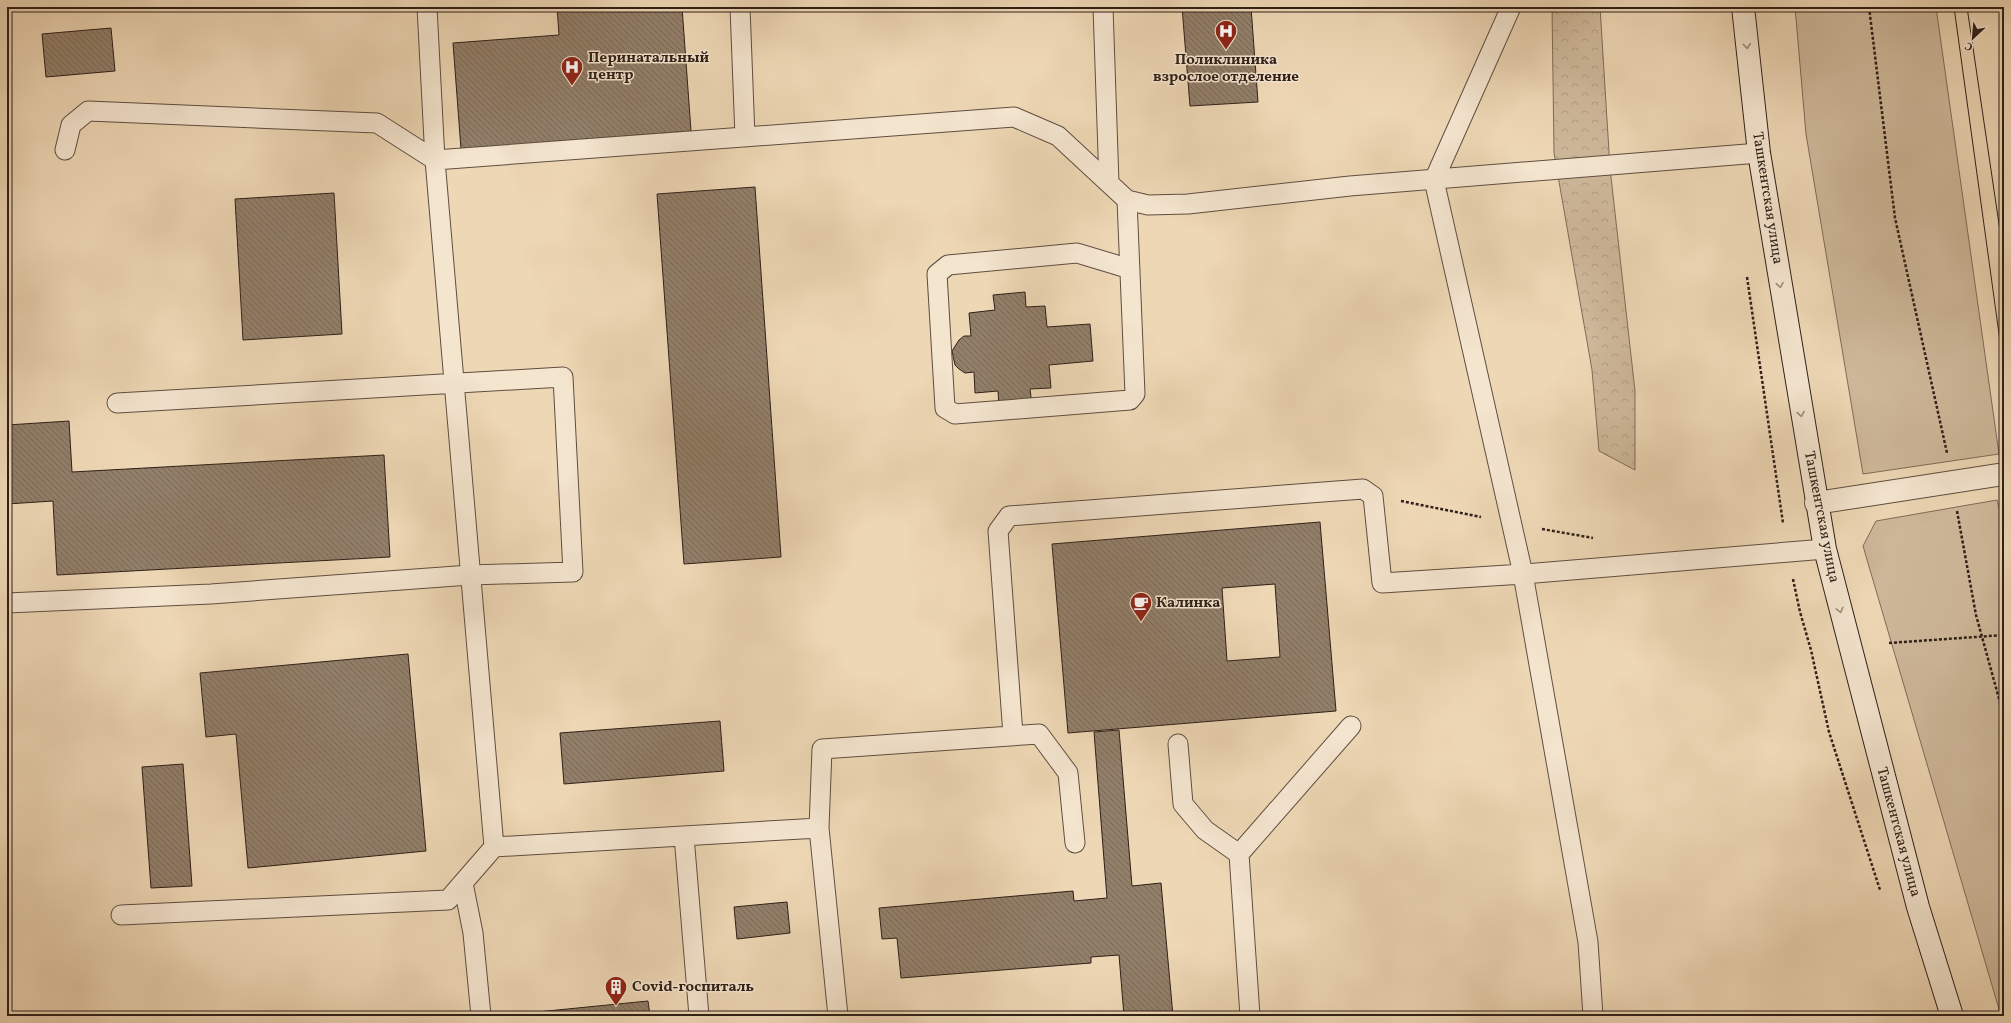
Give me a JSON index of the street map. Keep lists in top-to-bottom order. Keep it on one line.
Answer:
{"streets":{"main road":["Ташкентская улица"]},"one_way":["Ташкентская улица"],"places":{"hospital":["Поликлиника взрослое отделение","Перинатальный центр"],"cafe":["Калинка"],"building":["Covid-госпиталь"]},"north":"bottom left"}
